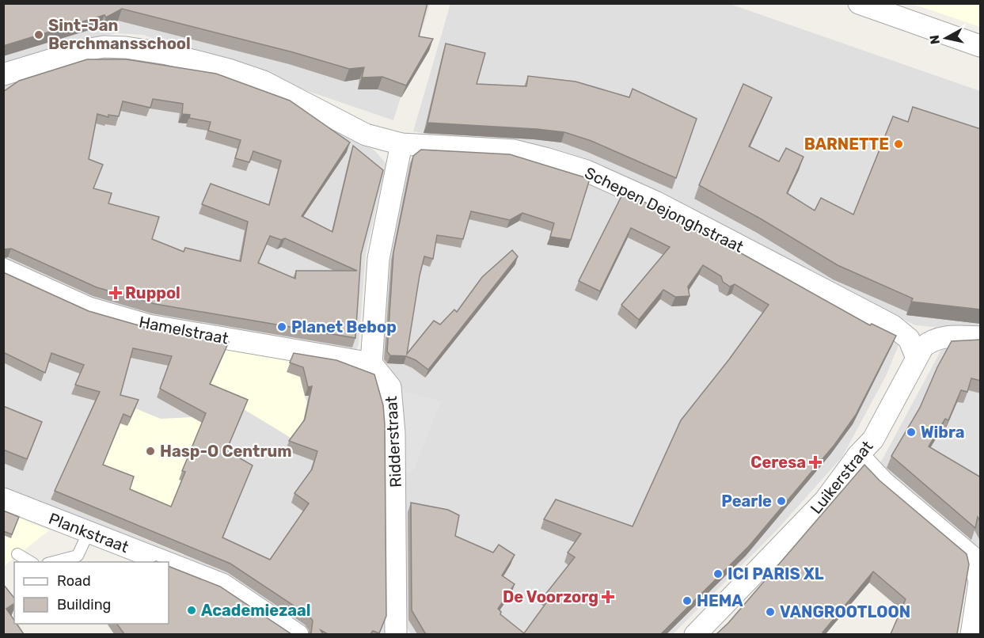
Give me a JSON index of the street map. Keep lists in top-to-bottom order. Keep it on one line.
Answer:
{"streets":{"street":["Schepen Dejonghstraat","Hamelstraat","Ridderstraat","Luikerstraat","Plankstraat"]},"crossings":[["Schepen Dejonghstraat","Luikerstraat"],["Hamelstraat","Ridderstraat"]],"places":{"other":["Sint-Jan Berchmansschool","BARNETTE","Planet Bebop","Wibra","Hasp-O Centrum","Pearle","ICI PARIS XL","HEMA","Academiezaal","VANGROOTLOON"],"health":["Ruppol","Ceresa","De Voorzorg"]},"legend":["Road","Building"],"north":"left"}
